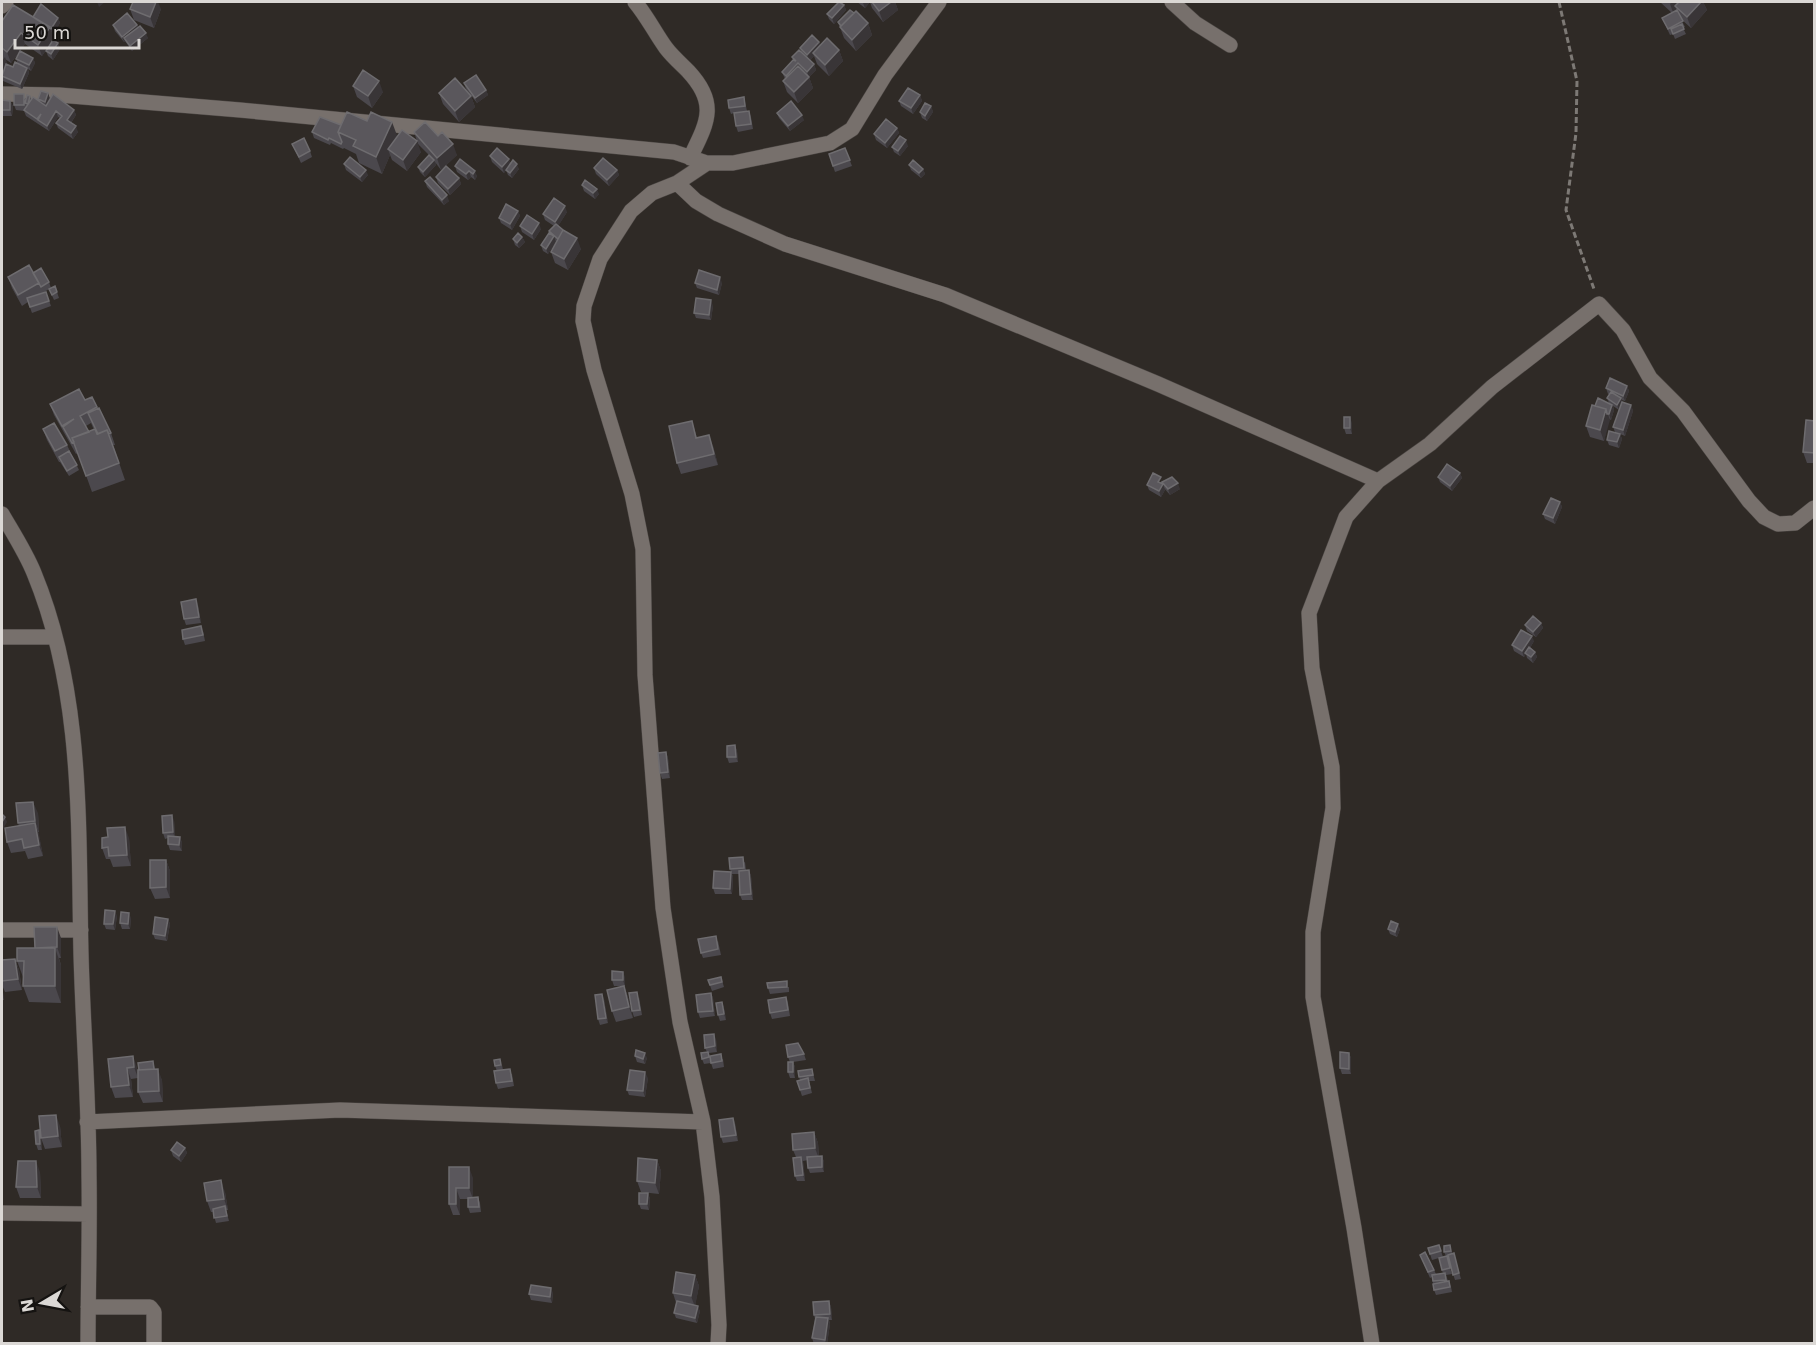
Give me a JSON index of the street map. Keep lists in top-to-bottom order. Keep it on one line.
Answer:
{"scale_bar":"50 m","north":"left"}
